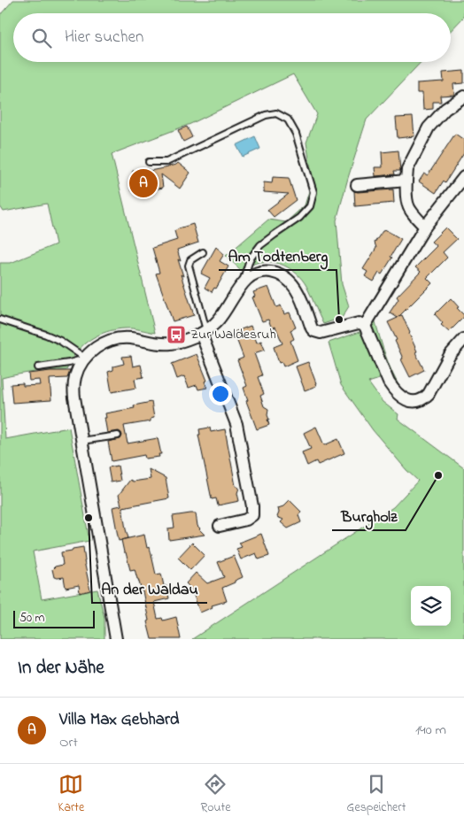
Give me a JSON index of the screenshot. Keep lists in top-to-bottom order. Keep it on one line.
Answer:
{"places":{"other":["Am Todtenberg","Burgholz","An der Waldau"],"bus stop":["Zur Waldesruh"]},"scale_bar":"50 m","page":{"search":"Hier suchen","pins":"A","scale":"50 m","heading":"In der Nähe","list":[{"mark":"A","name":"Villa Max Gebhard","note":"Ort","value":"140 m"}],"nav":["Karte","Route","Gespeichert"]}}
